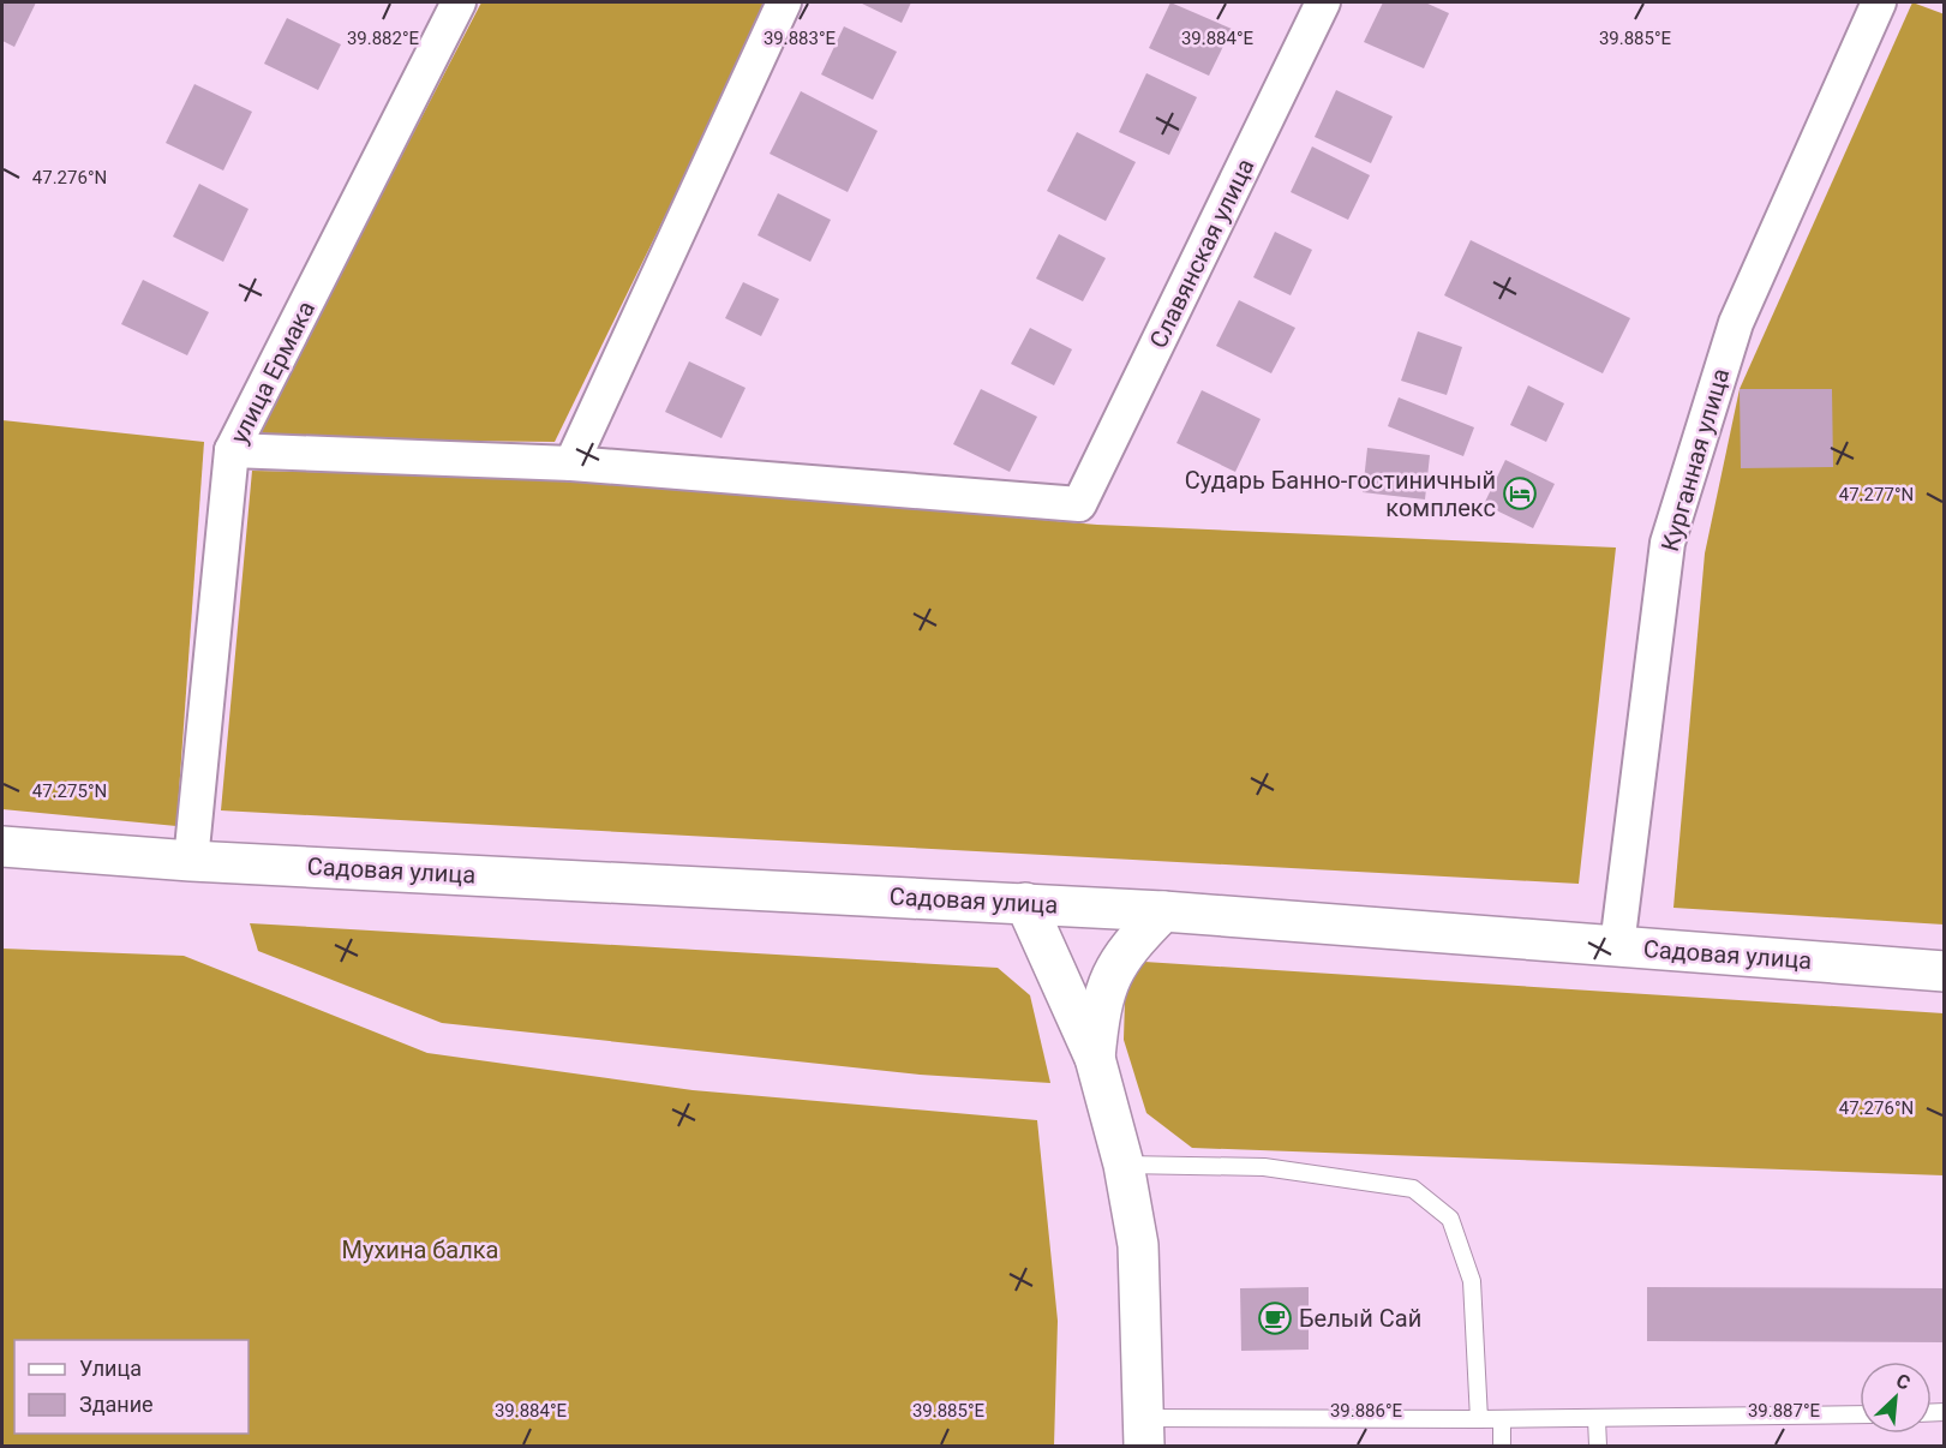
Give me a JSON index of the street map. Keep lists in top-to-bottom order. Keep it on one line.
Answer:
{"streets":{"main road":["Садовая улица"],"street":["Славянская улица","улица Ермака","Курганная улица"]},"crossings":[["улица Ермака","Садовая улица"],["Курганная улица","Садовая улица"]],"parks":["Мухина балка"],"places":{"hotel":["Сударь Банно-гостиничный комплекс"],"cafe":["Белый Сай"]},"legend":["Улица","Здание"],"north":"top right","coordinates":["39.882°E","39.883°E","39.884°E","39.885°E","47.276°N","47.277°N","47.275°N","39.886°E","39.887°E"]}
